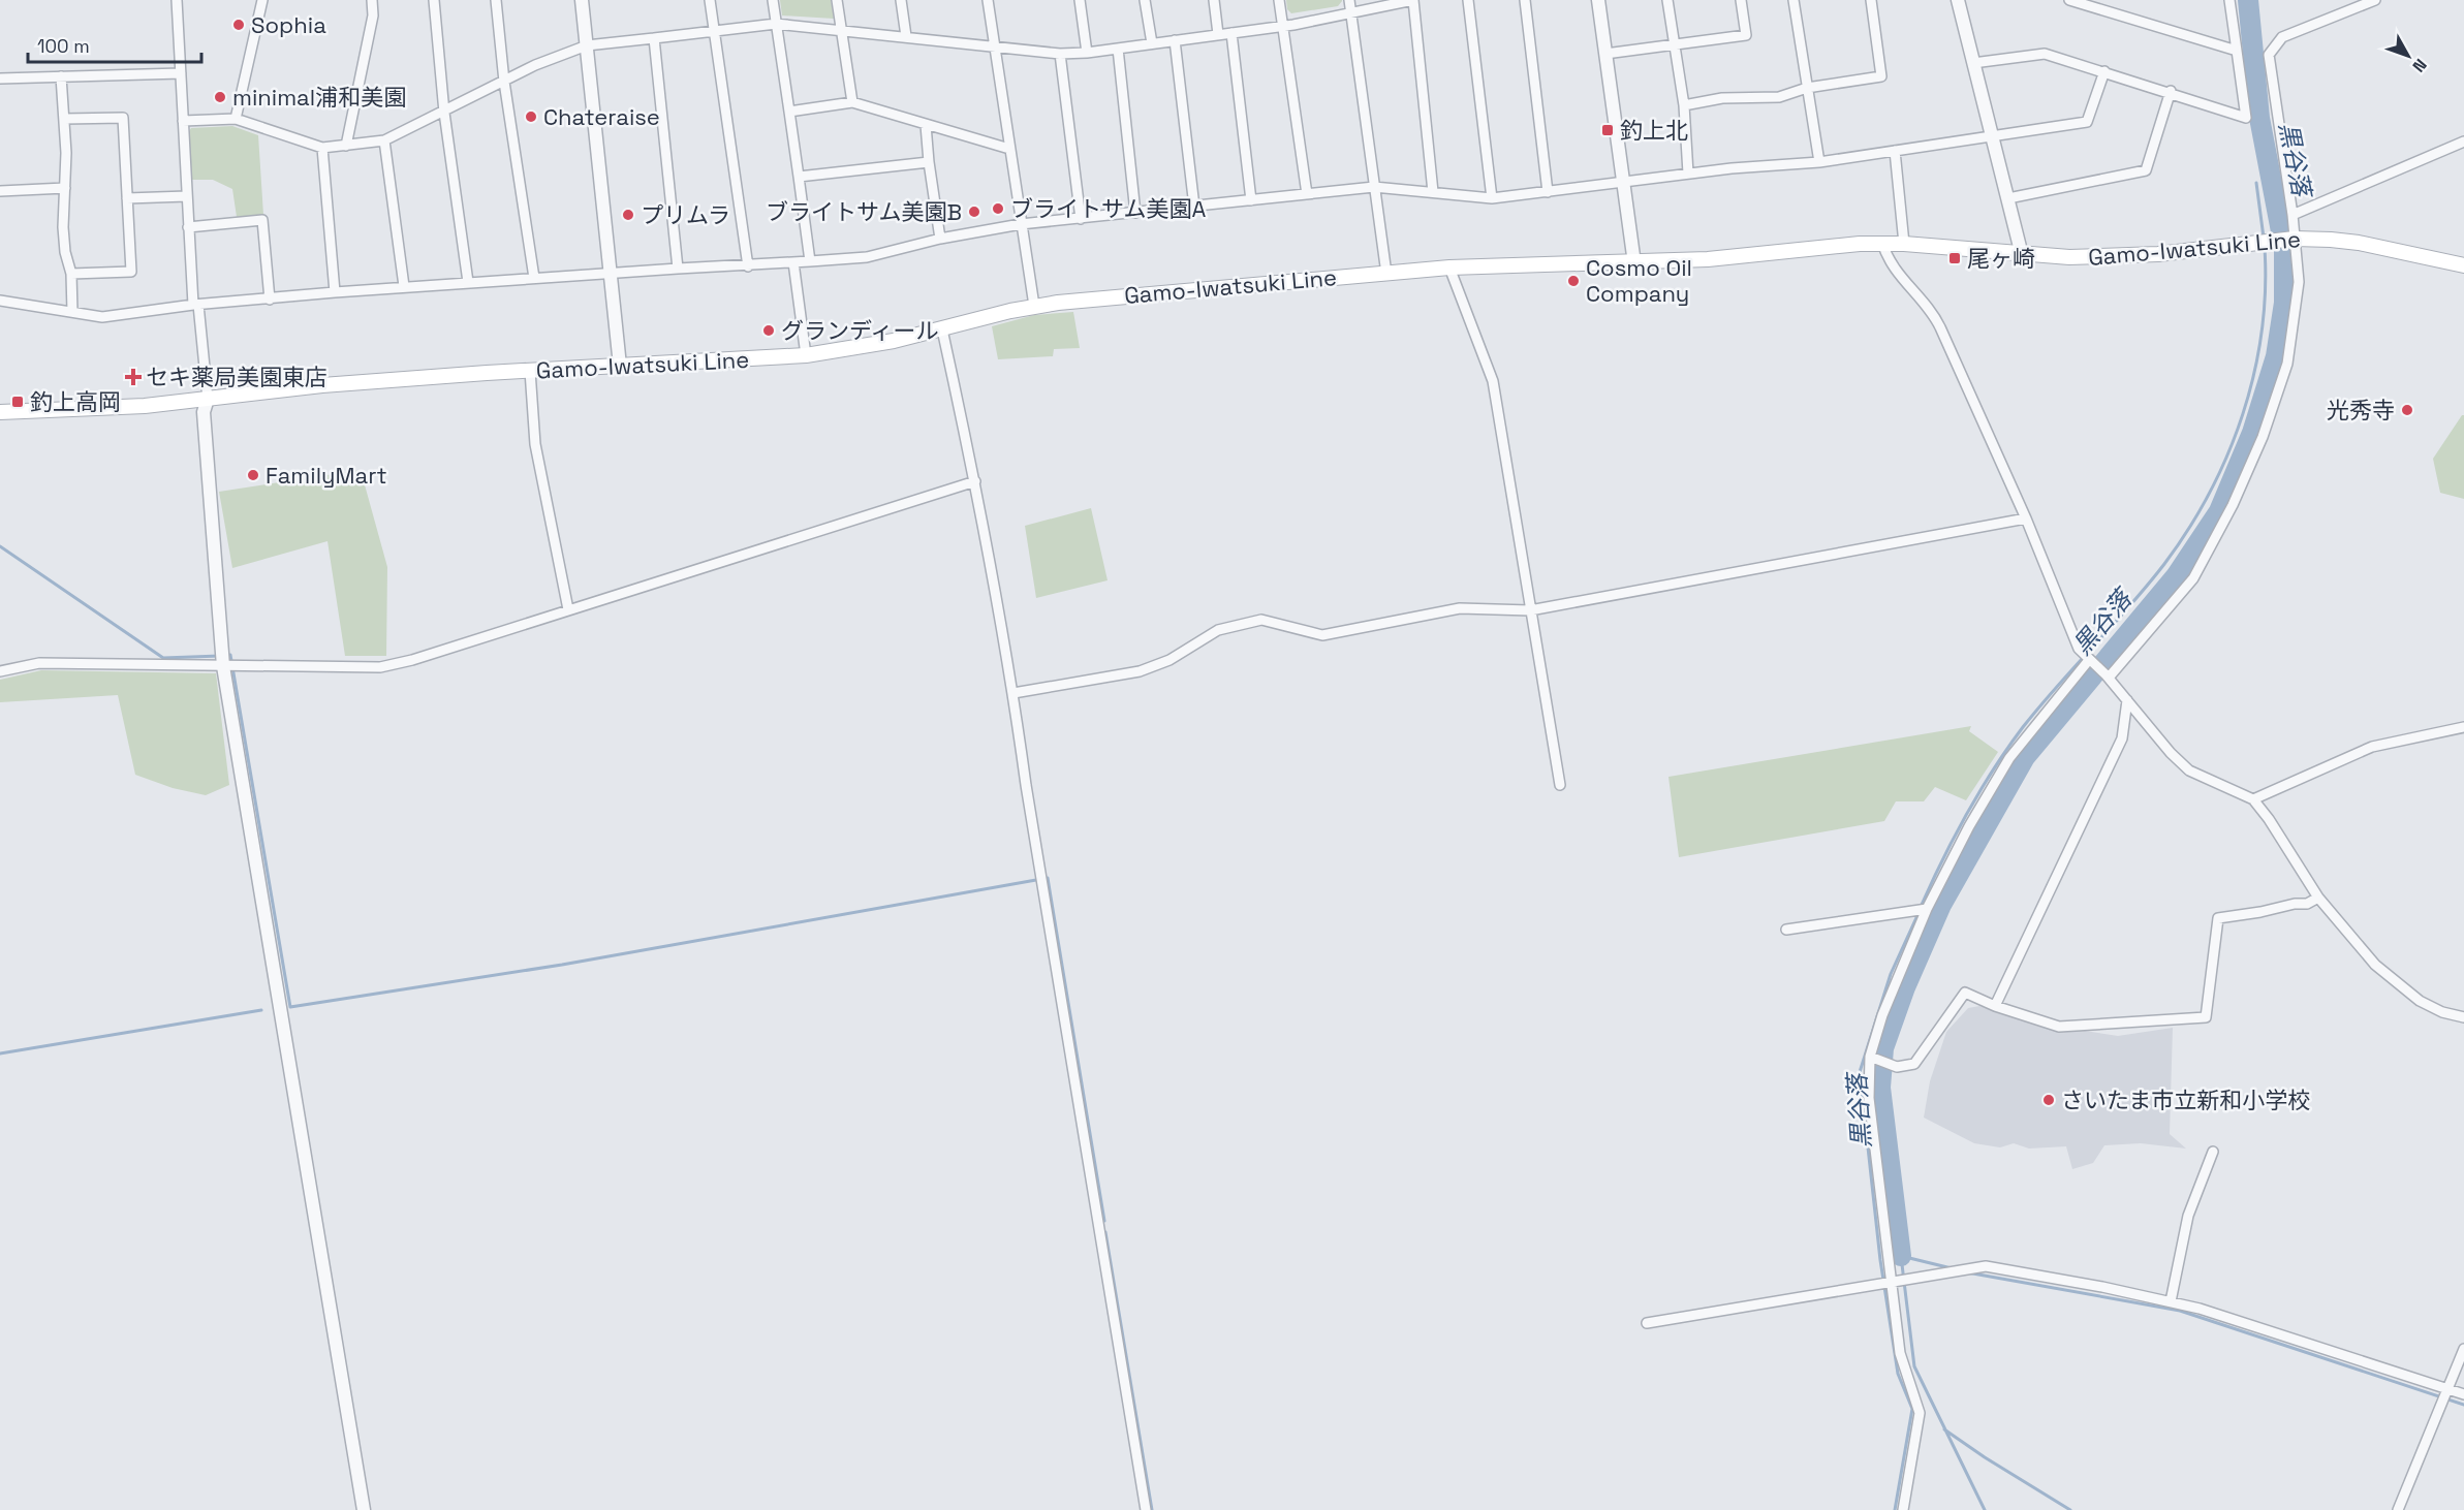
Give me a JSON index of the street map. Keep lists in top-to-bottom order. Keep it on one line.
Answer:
{"streets":{"main road":["Gamo-Iwatsuki Line"]},"water":["黒谷落"],"places":{"other":["Sophia","minimal浦和美園","Chateraise","ブライトサム美園A","ブライトサム美園B","プリムラ","Cosmo Oil Company","グランディール","光秀寺","FamilyMart","さいたま市立新和小学校"],"transit":["釣上北","尾ヶ崎","釣上高岡"],"health":["セキ薬局美園東店"]},"scale_bar":"100 m","north":"bottom right"}
